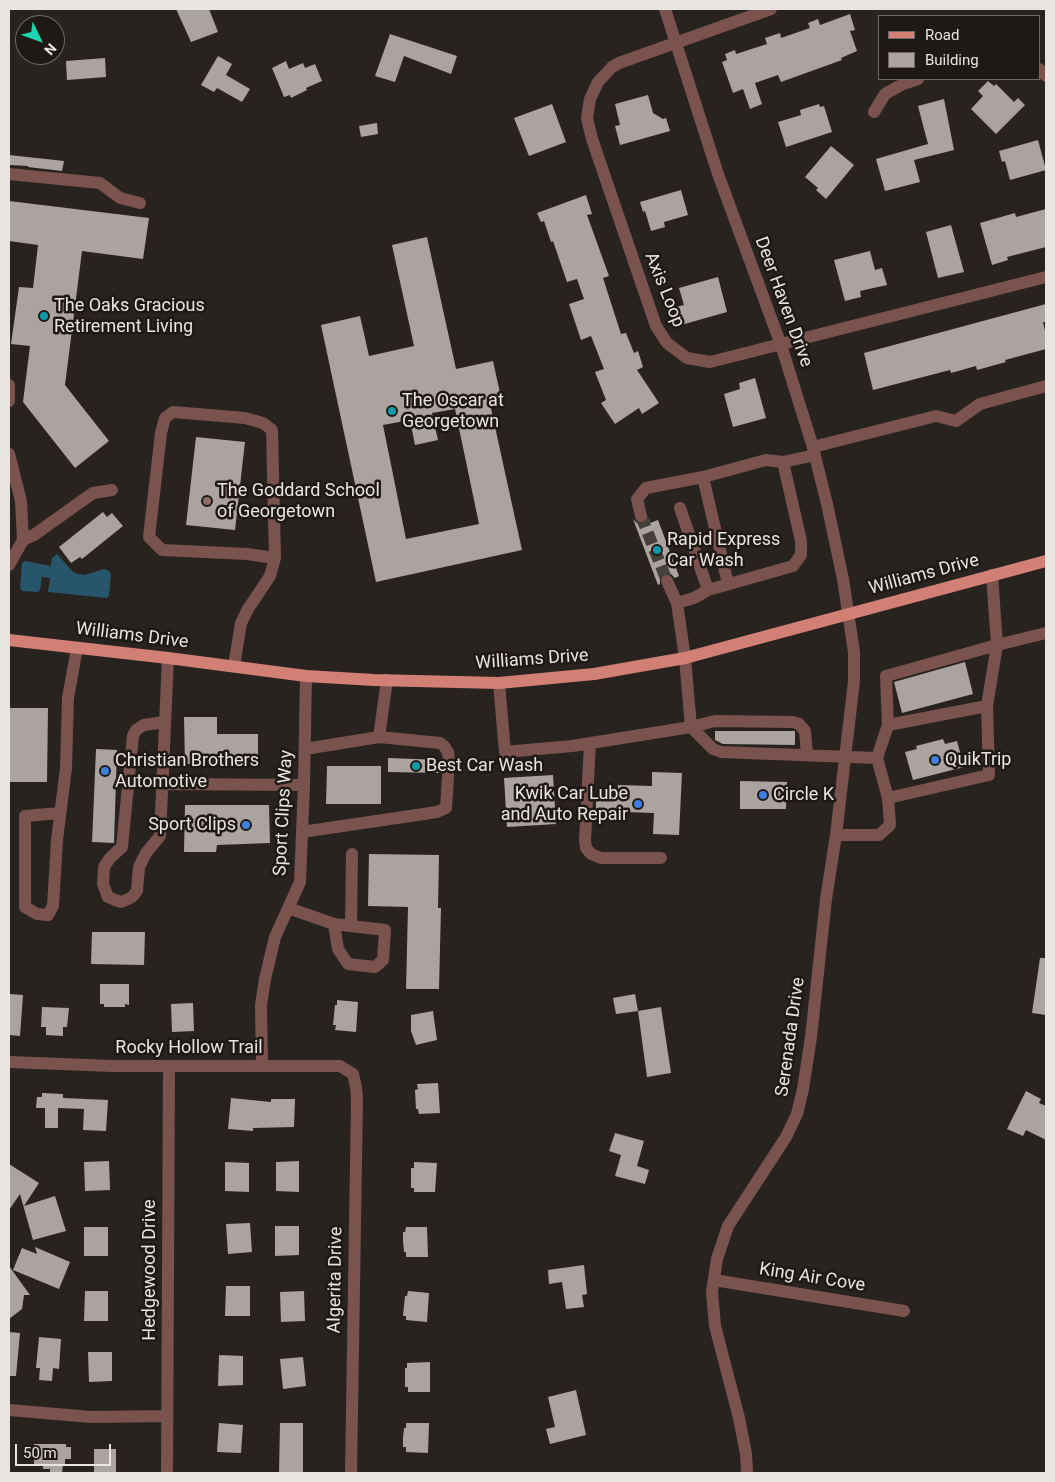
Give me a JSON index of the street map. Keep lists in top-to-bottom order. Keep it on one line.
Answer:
{"streets":{"main road":["Williams Drive"],"street":["Axis Loop","Deer Haven Drive","Sport Clips Way","Serenada Drive","Rocky Hollow Trail","Hedgewood Drive","King Air Cove","Algerita Drive"]},"crossings":[["Axis Loop","Deer Haven Drive"],["Deer Haven Drive","Williams Drive"],["Deer Haven Drive","Serenada Drive"],["Williams Drive","Sport Clips Way"],["Williams Drive","Serenada Drive"],["Sport Clips Way","Rocky Hollow Trail"],["Serenada Drive","King Air Cove"],["Rocky Hollow Trail","Hedgewood Drive"],["Rocky Hollow Trail","Algerita Drive"]],"places":["The Oaks Gracious Retirement Living","The Oscar at Georgetown","The Goddard School of Georgetown","Rapid Express Car Wash","QuikTrip","Best Car Wash","Christian Brothers Automotive","Circle K","Kwik Car Lube and Auto Repair","Sport Clips"],"legend":["Road","Building"],"scale_bar":"50 m","north":"bottom right"}
